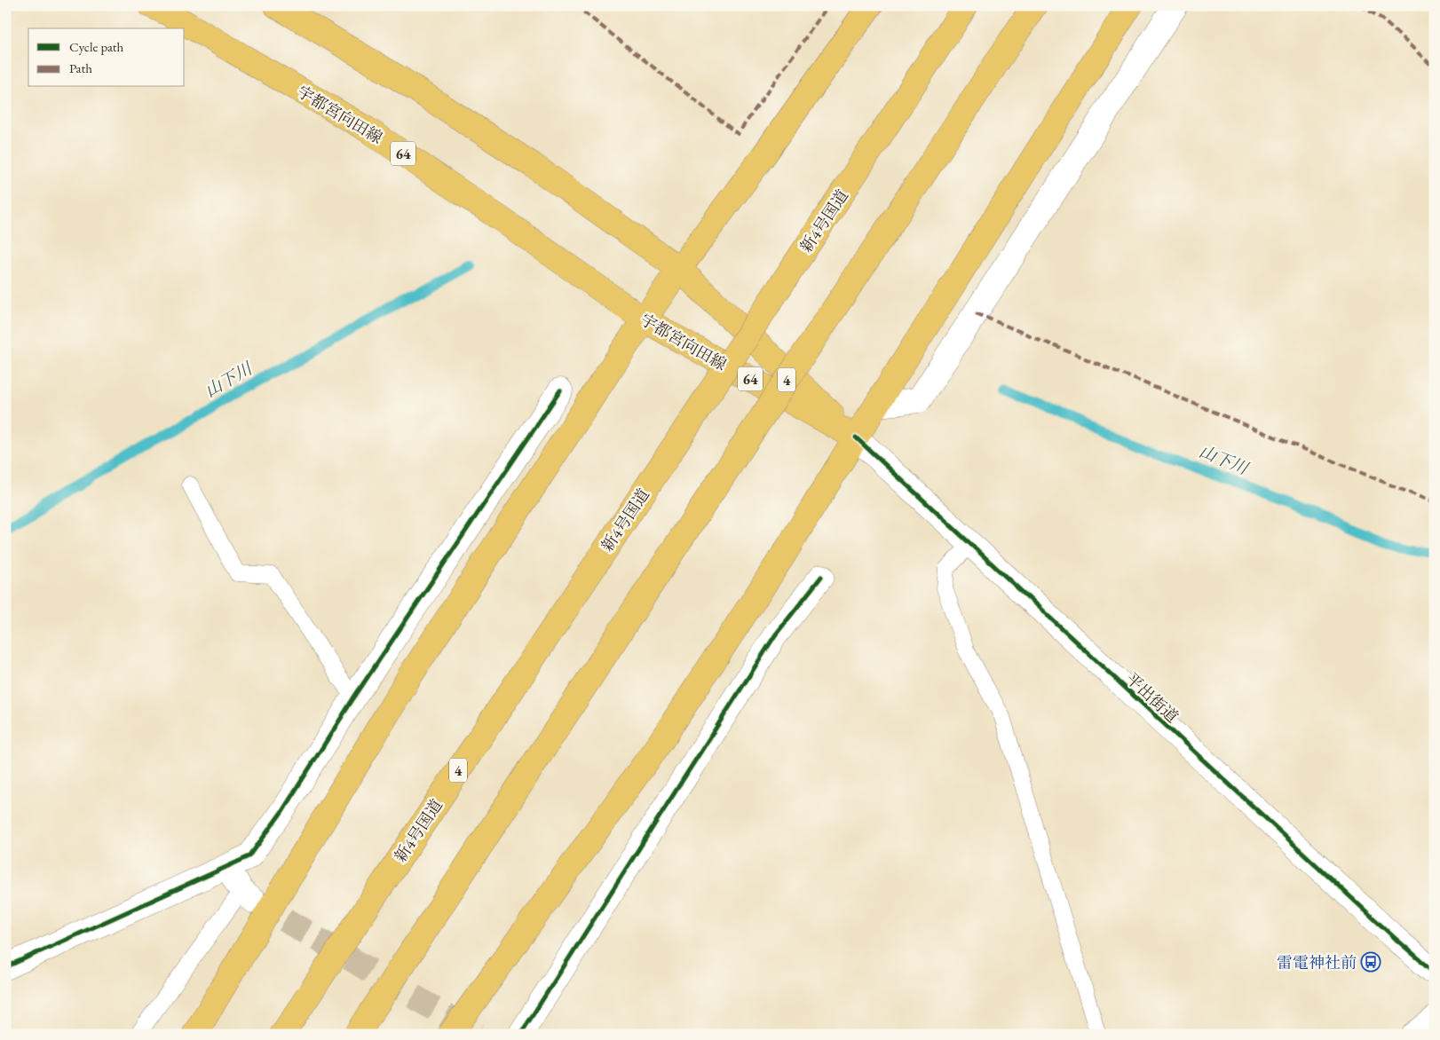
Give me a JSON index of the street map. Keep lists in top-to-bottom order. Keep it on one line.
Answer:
{"streets":{"main road":["宇都宮向田線","64","新4号国道","4"],"street":["平出街道"]},"crossings":[["宇都宮向田線","64"],["宇都宮向田線","平出街道"],["64","平出街道"]],"water":["山下川"],"places":{"bus stop":["雷電神社前"]},"legend":["Cycle path","Path"]}
